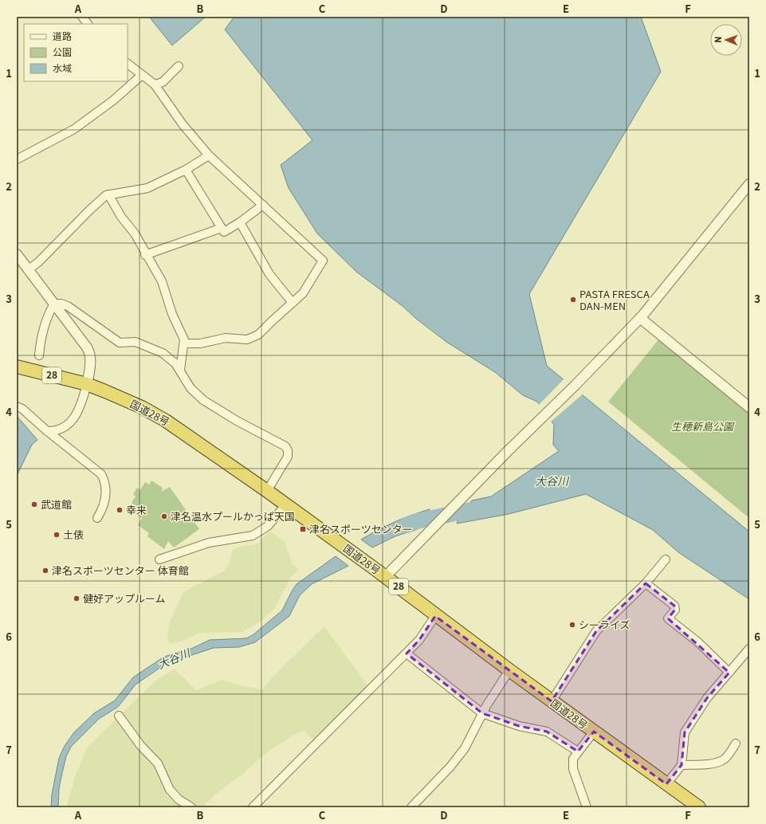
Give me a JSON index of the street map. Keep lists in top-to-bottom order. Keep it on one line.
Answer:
{"streets":{"highway":["28","国道28号"]},"water":["大谷川"],"parks":["生穂新島公園"],"places":{"other":["PASTA FRESCA DAN-MEN","武道館","幸来","津名温水プールかっぱ天国","土俵","津名スポーツセンター 体育館","健好アップルーム","シーライズ"],"transit":["津名スポーツセンター"]},"legend":["道路","公園","水域"],"north":"left","grid":{"columns":["A","B","C","D","E","F"],"rows":["1","2","3","4","5","6","7"]}}
